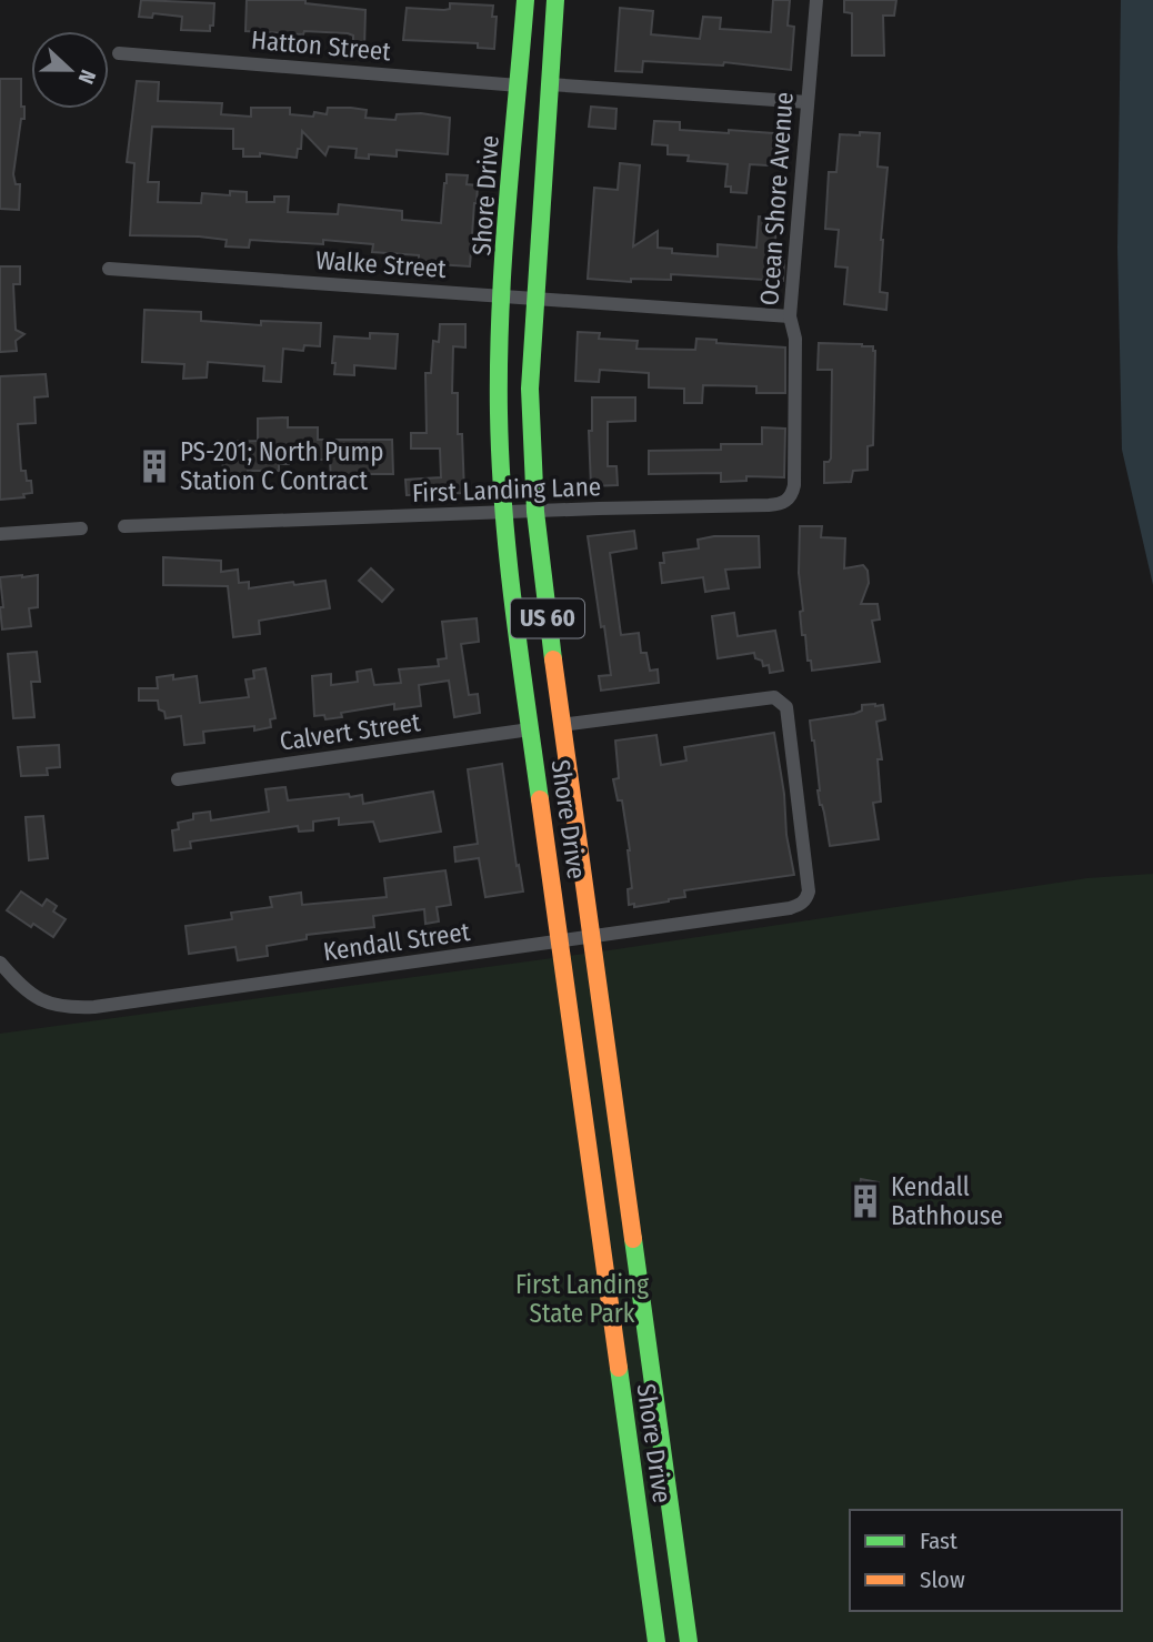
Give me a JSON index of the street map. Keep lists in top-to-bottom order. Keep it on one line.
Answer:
{"streets":{"highway":["Shore Drive","US 60"],"street":["Hatton Street","Ocean Shore Avenue","Walke Street","First Landing Lane","Calvert Street","Kendall Street"]},"crossings":[["Hatton Street","Shore Drive"],["Shore Drive","Walke Street"],["Shore Drive","First Landing Lane"],["Shore Drive","Calvert Street"],["Shore Drive","Kendall Street"],["Ocean Shore Avenue","Walke Street"],["Ocean Shore Avenue","First Landing Lane"]],"parks":["First Landing State Park"],"places":{"building":["PS-201; North Pump Station C Contract","Kendall Bathhouse"]},"legend":["Fast","Slow"],"north":"right"}
